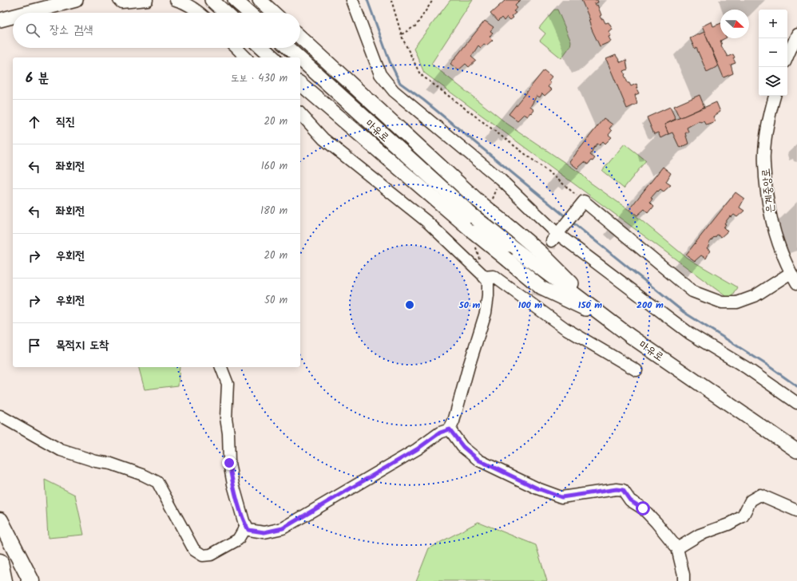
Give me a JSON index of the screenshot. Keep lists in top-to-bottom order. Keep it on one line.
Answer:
{"streets":{"main road":["마유로"],"street":["은계중앙로"]},"north":"right","page":{"map_buttons":["+","−"],"search":"장소 검색","heading":["6 분","도보 · 430 m"],"list":[["직진","20 m"],["좌회전","160 m"],["좌회전","180 m"],["우회전","20 m"],["우회전","50 m"],"목적지 도착"]},"rings":["50 m","100 m","150 m","200 m"]}
